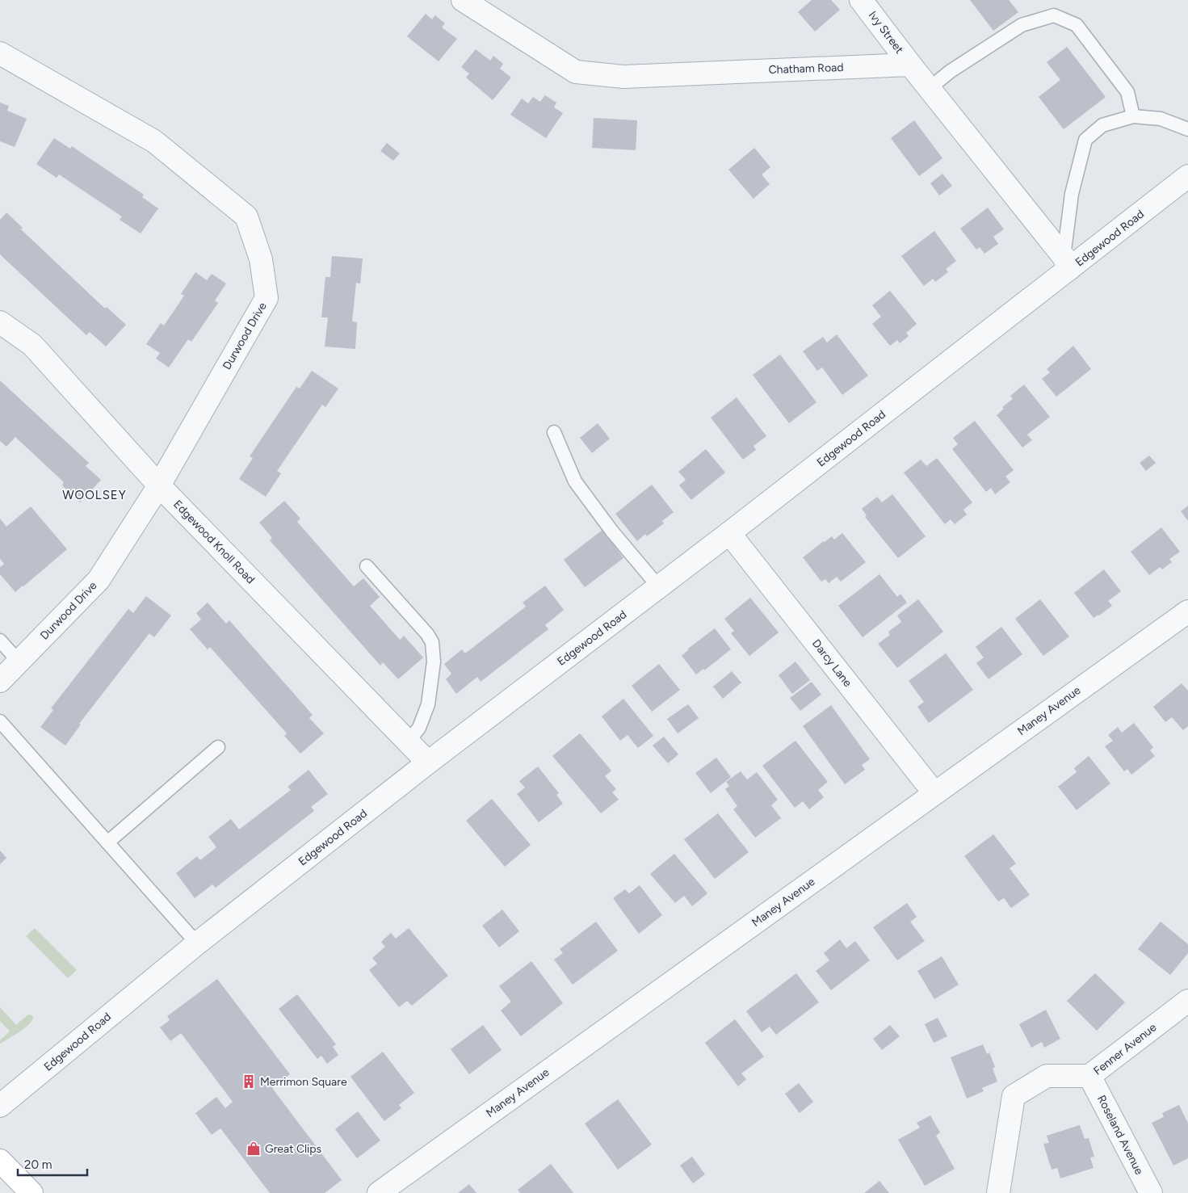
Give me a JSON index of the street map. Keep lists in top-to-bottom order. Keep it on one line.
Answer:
{"streets":{"street":["Ivy Street","Chatham Road","Edgewood Road","Durwood Drive","Edgewood Knoll Road","Darcy Lane","Maney Avenue","Fenner Avenue","Roseland Avenue"]},"crossings":[["Ivy Street","Chatham Road"],["Edgewood Road","Edgewood Knoll Road"],["Edgewood Road","Darcy Lane"],["Durwood Drive","Edgewood Knoll Road"],["Darcy Lane","Maney Avenue"],["Fenner Avenue","Roseland Avenue"]],"districts":["WOOLSEY"],"places":{"building":["Merrimon Square"],"shop":["Great Clips"]},"scale_bar":"20 m"}
